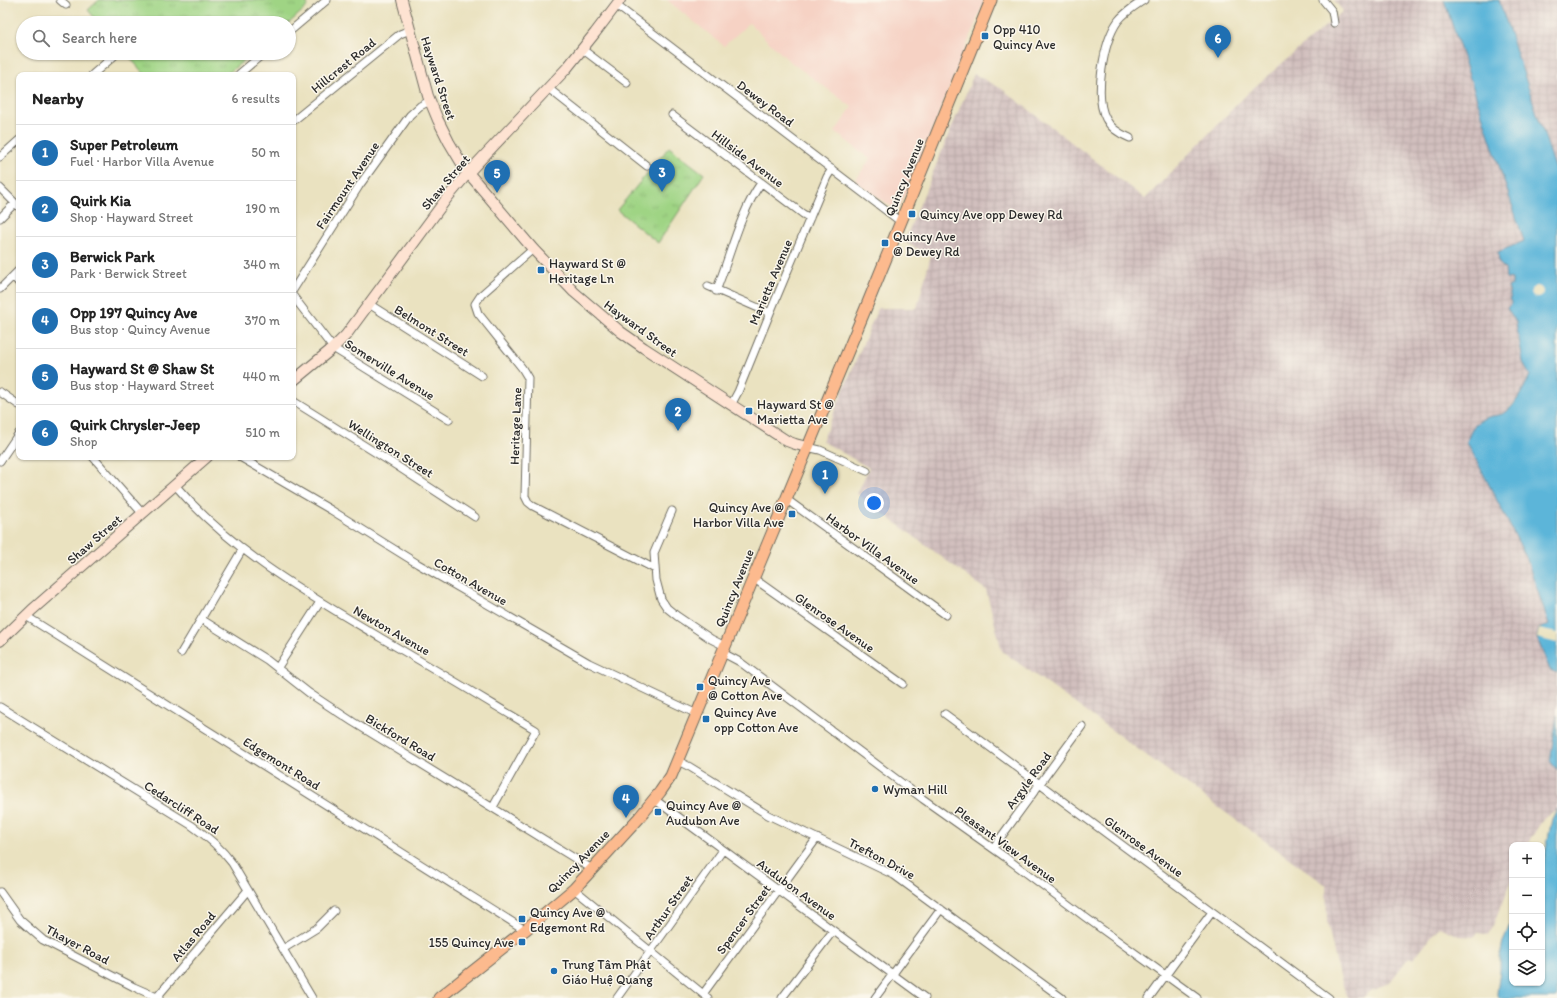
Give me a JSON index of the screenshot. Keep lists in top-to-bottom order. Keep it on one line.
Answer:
{"streets":{"main road":["Quincy Avenue"],"street":["Hillcrest Road","Hayward Street","Dewey Road","Hillside Avenue","Shaw Street","Fairmount Avenue","Marietta Avenue","Belmont Street","Somerville Avenue","Heritage Lane","Wellington Street","Harbor Villa Avenue","Cotton Avenue","Glenrose Avenue","Newton Avenue","Bickford Road","Edgemont Road","Argyle Road","Cedarcliff Road","Pleasant View Avenue","Trefton Drive","Audubon Avenue","Arthur Street","Spencer Street","Atlas Road","Thayer Road"]},"crossings":[["Hillcrest Road","Hayward Street"],["Hayward Street","Quincy Avenue"],["Hayward Street","Shaw Street"],["Hayward Street","Fairmount Avenue"],["Hayward Street","Marietta Avenue"],["Hayward Street","Heritage Lane"],["Dewey Road","Quincy Avenue"],["Dewey Road","Shaw Street"],["Dewey Road","Marietta Avenue"],["Hillside Avenue","Marietta Avenue"],["Quincy Avenue","Harbor Villa Avenue"],["Quincy Avenue","Cotton Avenue"],["Quincy Avenue","Glenrose Avenue"],["Quincy Avenue","Bickford Road"],["Quincy Avenue","Edgemont Road"],["Quincy Avenue","Pleasant View Avenue"],["Quincy Avenue","Trefton Drive"],["Quincy Avenue","Audubon Avenue"],["Shaw Street","Belmont Street"],["Shaw Street","Somerville Avenue"],["Shaw Street","Newton Avenue"],["Shaw Street","Edgemont Road"],["Heritage Lane","Pleasant View Avenue"],["Glenrose Avenue","Argyle Road"],["Newton Avenue","Bickford Road"],["Argyle Road","Pleasant View Avenue"],["Cedarcliff Road","Atlas Road"],["Trefton Drive","Spencer Street"],["Audubon Avenue","Arthur Street"],["Audubon Avenue","Spencer Street"],["Atlas Road","Thayer Road"]],"places":{"transit":["Opp 410 Quincy Ave","Quincy Ave opp Dewey Rd","Quincy Ave @ Dewey Rd","Hayward St @ Heritage Ln","Hayward St @ Marietta Ave","Quincy Ave @ Harbor Villa Ave","Quincy Ave @ Cotton Ave","Quincy Ave opp Cotton Ave","Quincy Ave @ Audubon Ave","Quincy Ave @ Edgemont Rd","155 Quincy Ave"],"other":["Wyman Hill","Trung Tâm Phật Giáo Huệ Quang"]},"page":{"search":"Search here","pins":["6","3","5","2","1","4"],"heading":["Nearby","6 results"],"list":[{"mark":"1","name":"Super Petroleum","note":"Fuel · Harbor Villa Avenue","value":"50 m"},{"mark":"2","name":"Quirk Kia","note":"Shop · Hayward Street","value":"190 m"},{"mark":"3","name":"Berwick Park","note":"Park · Berwick Street","value":"340 m"},{"mark":"4","name":"Opp 197 Quincy Ave","note":"Bus stop · Quincy Avenue","value":"370 m"},{"mark":"5","name":"Hayward St @ Shaw St","note":"Bus stop · Hayward Street","value":"440 m"},{"mark":"6","name":"Quirk Chrysler-Jeep","note":"Shop","value":"510 m"}],"map_buttons":["+","−"]}}
